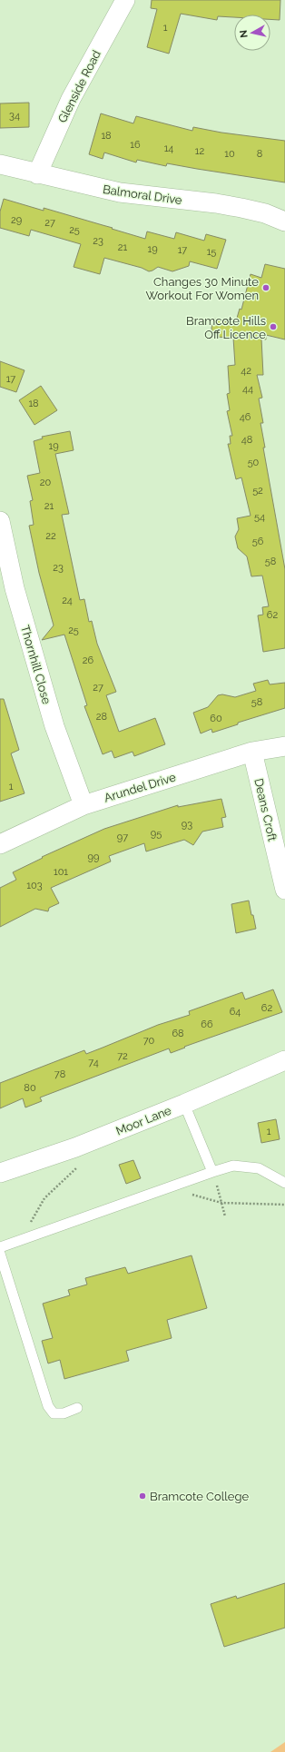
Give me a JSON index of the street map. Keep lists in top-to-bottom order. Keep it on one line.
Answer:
{"streets":{"street":["Glenside Road","Balmoral Drive","Thornhill Close","Arundel Drive","Deans Croft","Moor Lane"]},"crossings":[["Glenside Road","Balmoral Drive"],["Thornhill Close","Arundel Drive"],["Arundel Drive","Deans Croft"]],"places":["Changes 30 Minute Workout For Women","Bramcote Hills Off Licence","Bramcote College"],"house_numbers":["1","34","18","16","14","12","10","8","29","27","25","23","21","19","17","15","42","17","44","18","46","48","19","50","20","52","21","54","22","56","58","23","24","62","25","26","27","58","28","60","1","93","95","97","99","101","103","62","64","66","68","70","72","74","78","80","1"],"north":"left"}
